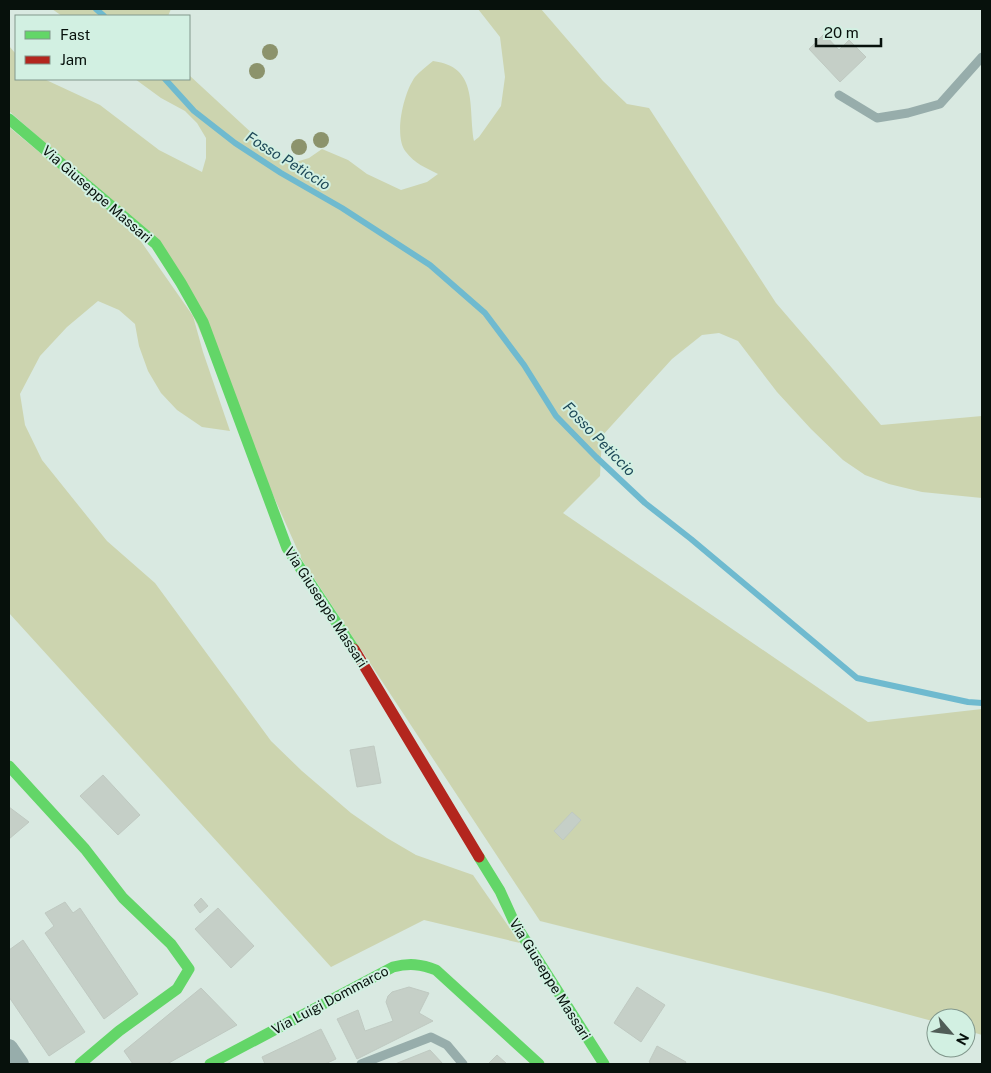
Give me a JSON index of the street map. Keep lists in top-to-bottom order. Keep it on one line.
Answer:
{"streets":{"street":["Via Giuseppe Massari","Via Luigi Dommarco"]},"water":["Fosso Peticcio"],"legend":["Fast","Jam"],"scale_bar":"20 m","north":"bottom right"}
